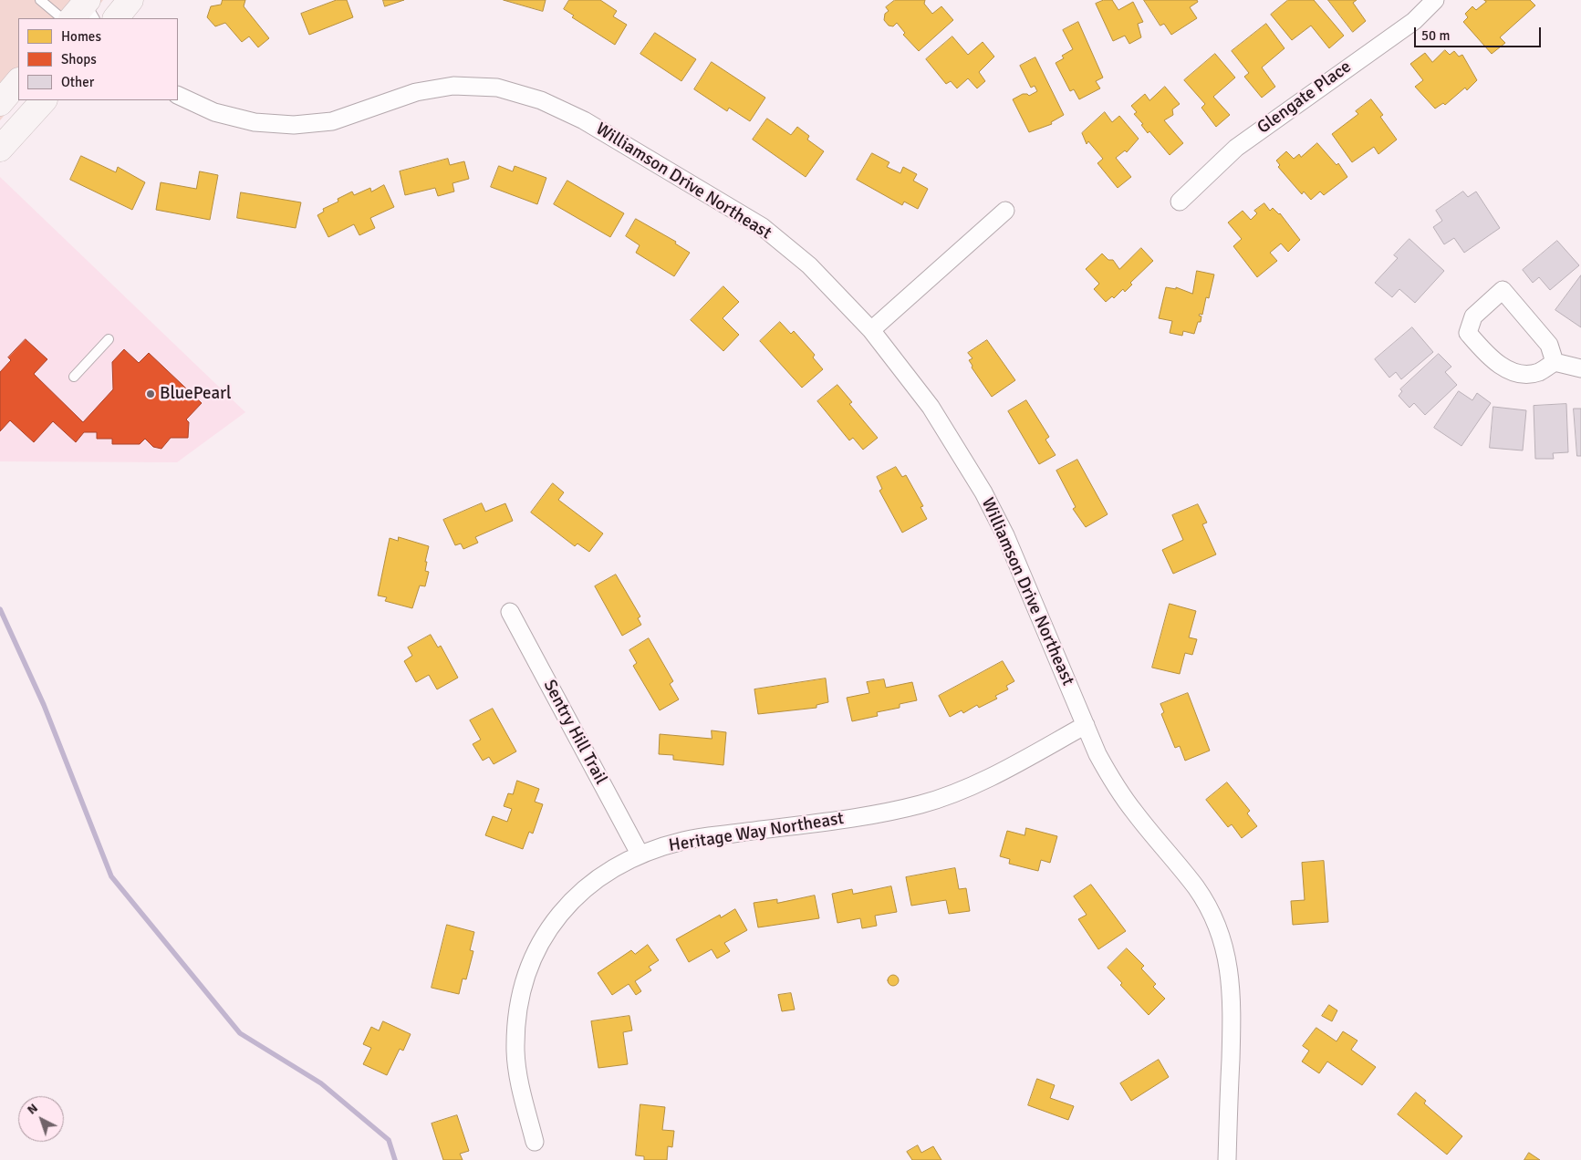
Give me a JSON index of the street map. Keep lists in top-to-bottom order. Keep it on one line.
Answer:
{"streets":{"street":["Glengate Place","Williamson Drive Northeast","Sentry Hill Trail","Heritage Way Northeast"]},"crossings":[["Williamson Drive Northeast","Heritage Way Northeast"],["Sentry Hill Trail","Heritage Way Northeast"]],"places":["BluePearl"],"legend":["Homes","Shops","Other"],"scale_bar":"50 m","north":"top left"}
